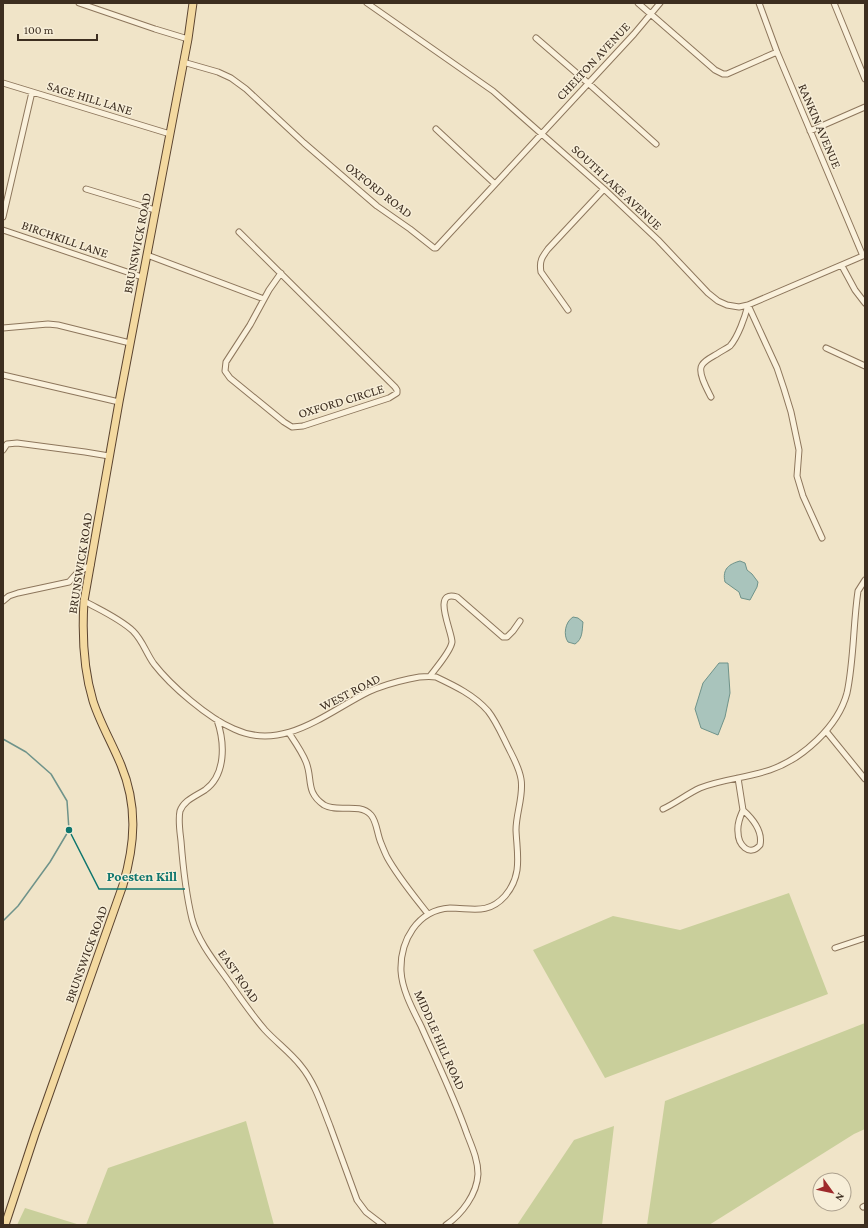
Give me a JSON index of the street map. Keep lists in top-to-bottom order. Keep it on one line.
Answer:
{"streets":{"main road":["BRUNSWICK ROAD"],"street":["CHELTON AVENUE","SAGE HILL LANE","RANKIN AVENUE","SOUTH LAKE AVENUE","OXFORD ROAD","BIRCHKILL LANE","OXFORD CIRCLE","WEST ROAD","EAST ROAD","MIDDLE HILL ROAD"]},"crossings":[["CHELTON AVENUE","SOUTH LAKE AVENUE"],["CHELTON AVENUE","OXFORD ROAD"],["SAGE HILL LANE","BRUNSWICK ROAD"],["RANKIN AVENUE","SOUTH LAKE AVENUE"],["SOUTH LAKE AVENUE","OXFORD ROAD"],["OXFORD ROAD","BRUNSWICK ROAD"],["BIRCHKILL LANE","BRUNSWICK ROAD"],["BRUNSWICK ROAD","WEST ROAD"],["WEST ROAD","EAST ROAD"]],"places":["Poesten Kill"],"scale_bar":"100 m","north":"bottom right"}
